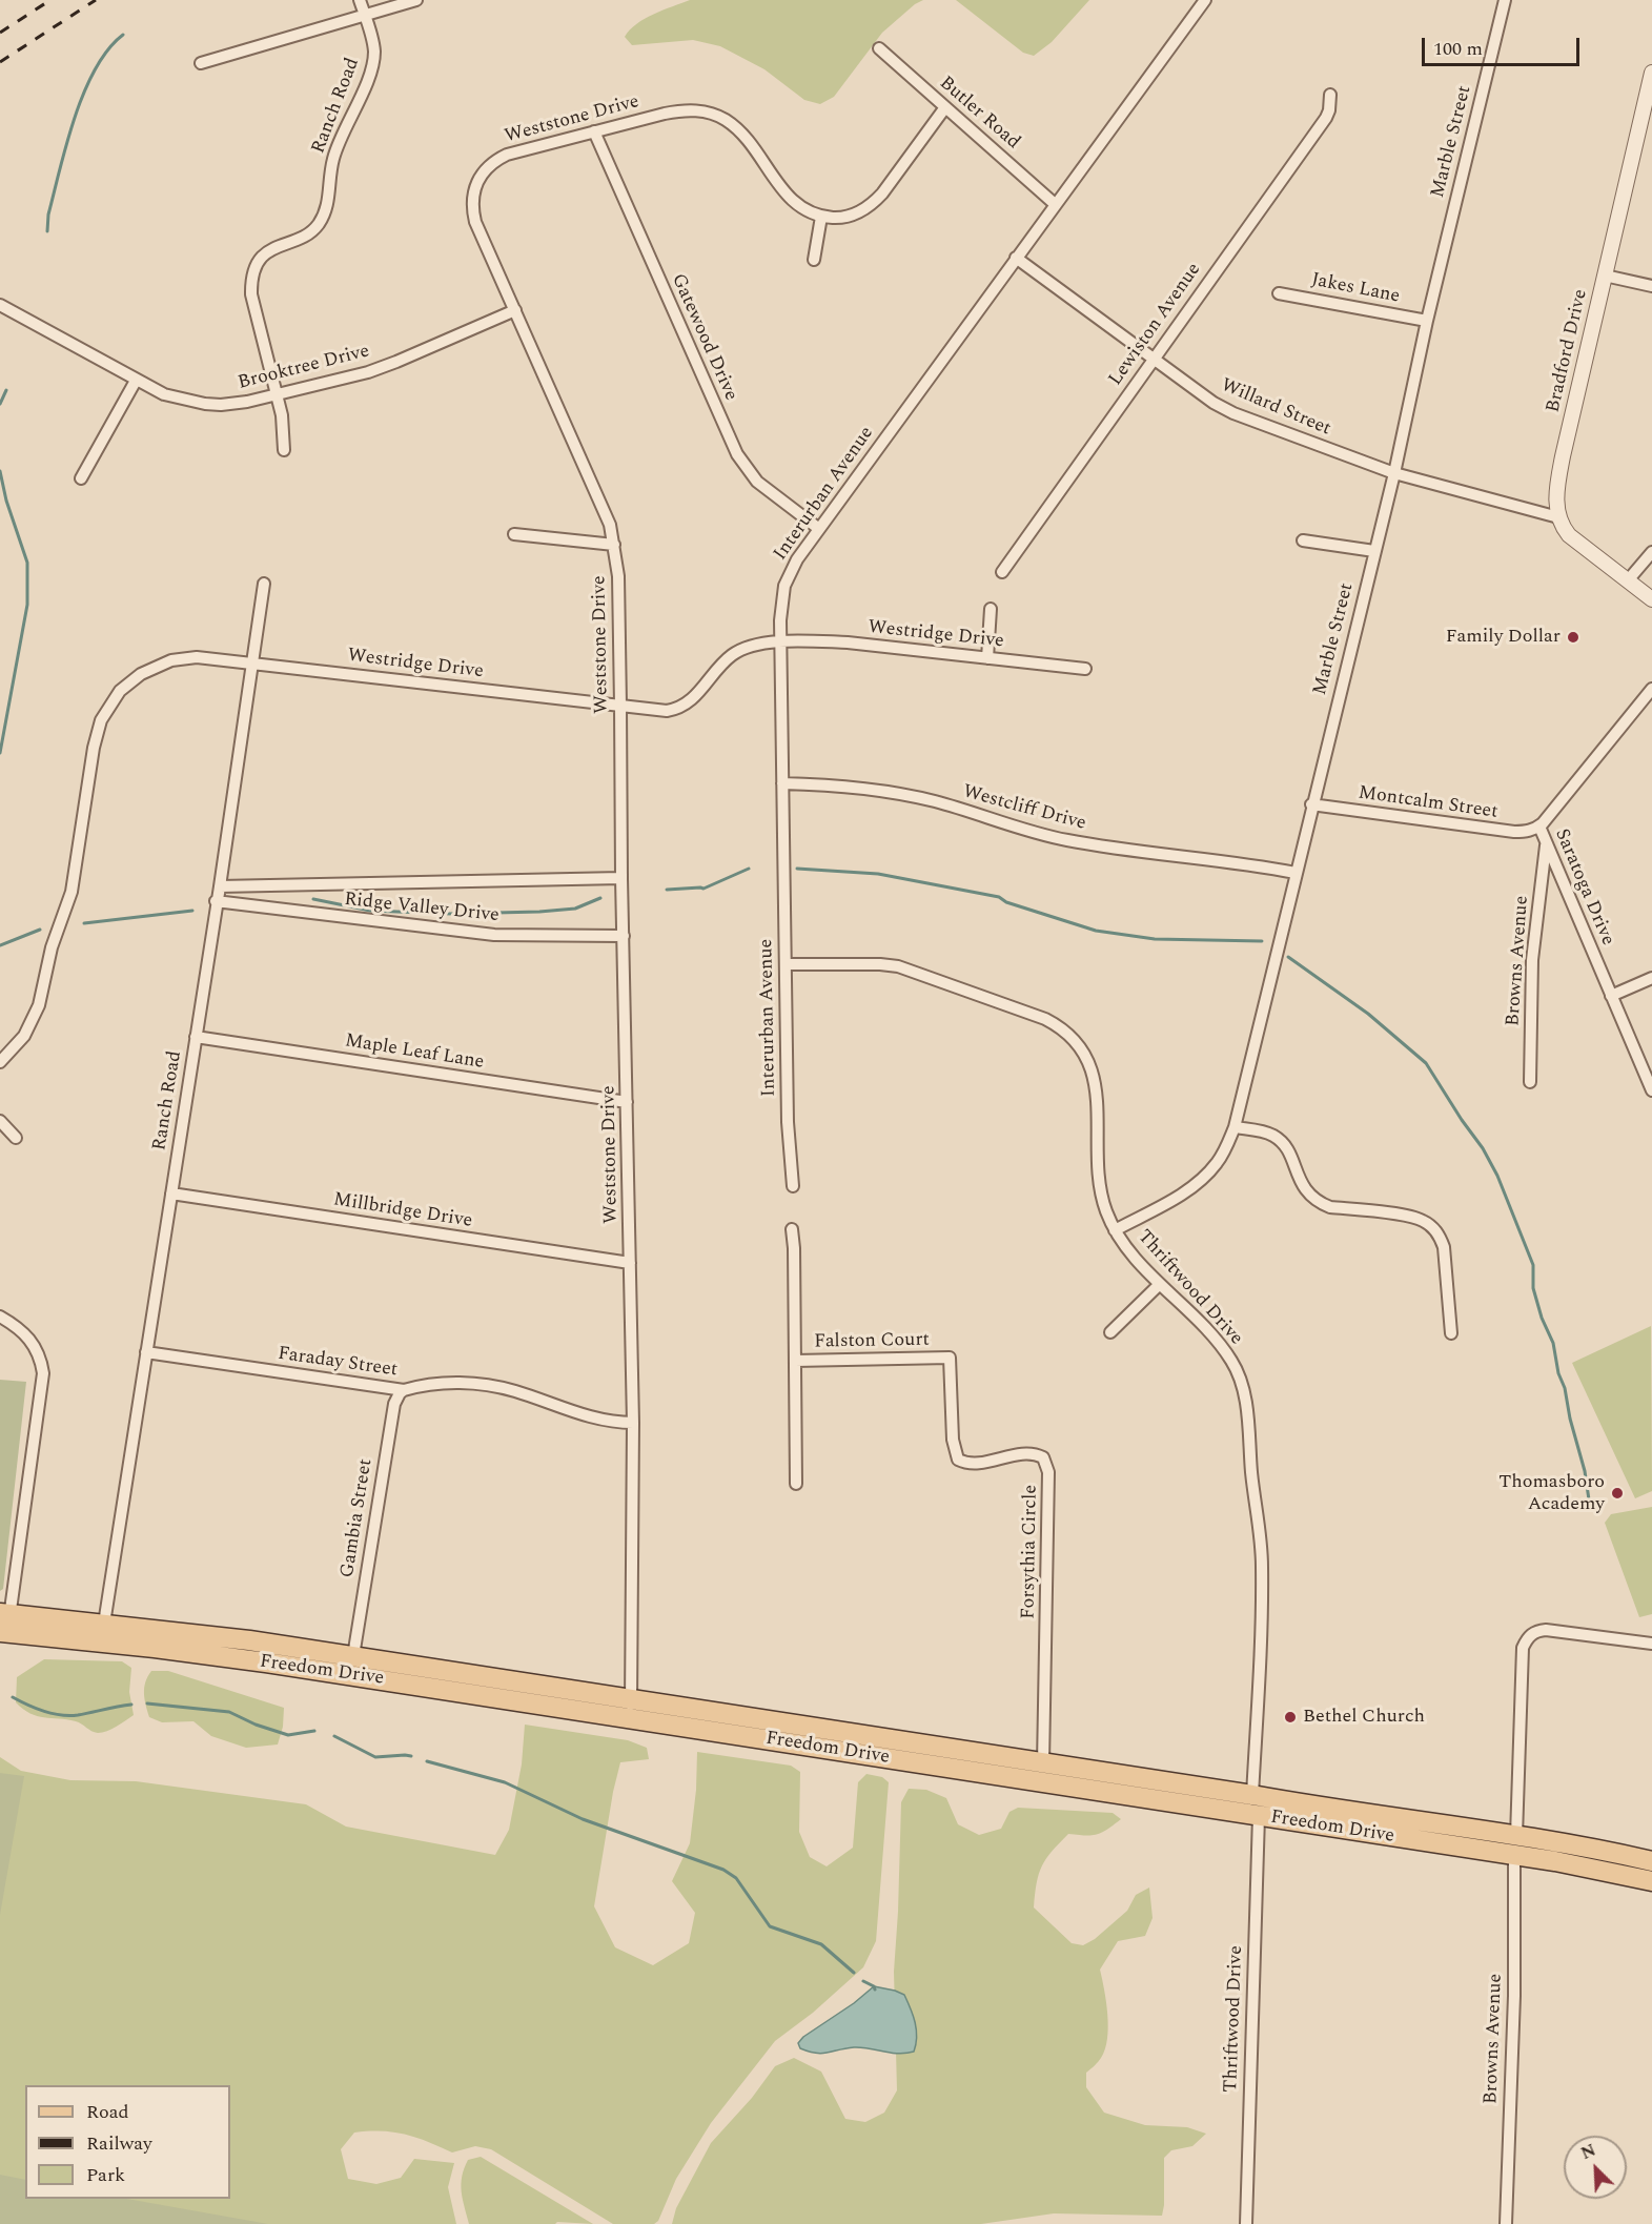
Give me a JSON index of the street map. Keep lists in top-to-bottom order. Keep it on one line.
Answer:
{"streets":{"main road":["Freedom Drive"],"street":["Ranch Road","Butler Road","Weststone Drive","Marble Street","Jakes Lane","Lewiston Avenue","Gatewood Drive","Bradford Drive","Brooktree Drive","Willard Street","Interurban Avenue","Westridge Drive","Montcalm Street","Westcliff Drive","Saratoga Drive","Ridge Valley Drive","Browns Avenue","Maple Leaf Lane","Millbridge Drive","Thriftwood Drive","Falston Court","Faraday Street","Gambia Street","Forsythia Circle"]},"crossings":[["Ranch Road","Brooktree Drive"],["Ranch Road","Westridge Drive"],["Ranch Road","Ridge Valley Drive"],["Ranch Road","Maple Leaf Lane"],["Ranch Road","Millbridge Drive"],["Ranch Road","Faraday Street"],["Ranch Road","Freedom Drive"],["Butler Road","Interurban Avenue"],["Weststone Drive","Gatewood Drive"],["Weststone Drive","Brooktree Drive"],["Weststone Drive","Westridge Drive"],["Weststone Drive","Ridge Valley Drive"],["Weststone Drive","Maple Leaf Lane"],["Weststone Drive","Millbridge Drive"],["Weststone Drive","Faraday Street"],["Weststone Drive","Freedom Drive"],["Marble Street","Jakes Lane"],["Marble Street","Willard Street"],["Marble Street","Montcalm Street"],["Marble Street","Westcliff Drive"],["Marble Street","Thriftwood Drive"],["Lewiston Avenue","Willard Street"],["Gatewood Drive","Interurban Avenue"],["Bradford Drive","Willard Street"],["Willard Street","Interurban Avenue"],["Interurban Avenue","Westridge Drive"],["Interurban Avenue","Westcliff Drive"],["Interurban Avenue","Thriftwood Drive"],["Montcalm Street","Saratoga Drive"],["Saratoga Drive","Browns Avenue"],["Browns Avenue","Freedom Drive"],["Thriftwood Drive","Freedom Drive"],["Falston Court","Forsythia Circle"],["Faraday Street","Gambia Street"],["Gambia Street","Freedom Drive"],["Forsythia Circle","Freedom Drive"]],"places":["Family Dollar","Thomasboro Academy","Bethel Church"],"legend":["Road","Railway","Park"],"scale_bar":"100 m","north":"top left"}
